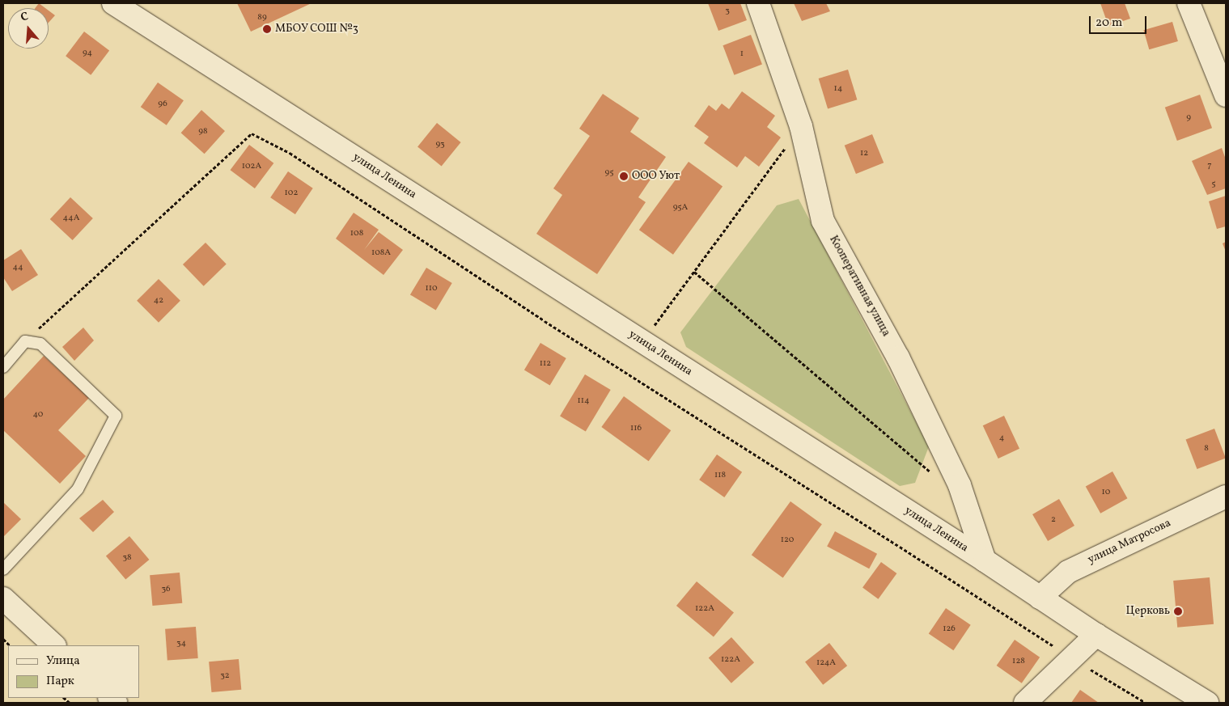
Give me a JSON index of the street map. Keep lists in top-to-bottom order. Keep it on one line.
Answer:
{"streets":{"street":["улица Ленина","Кооперативная улица","улица Матросова"]},"crossings":[["улица Ленина","Кооперативная улица"],["улица Ленина","улица Матросова"]],"places":["МБОУ СОШ №3","ООО Уют","Церковь"],"house_numbers":["3","89","94","1","14","96","9","98","93","12","7","102А","95","5","102","95А","44А","108","108А","44","110","42","112","114","40","116","4","8","118","10","2","120","38","36","122А","126","34","122А","128","124А","32"],"legend":["Улица","Парк"],"scale_bar":"20 m","north":"top"}
